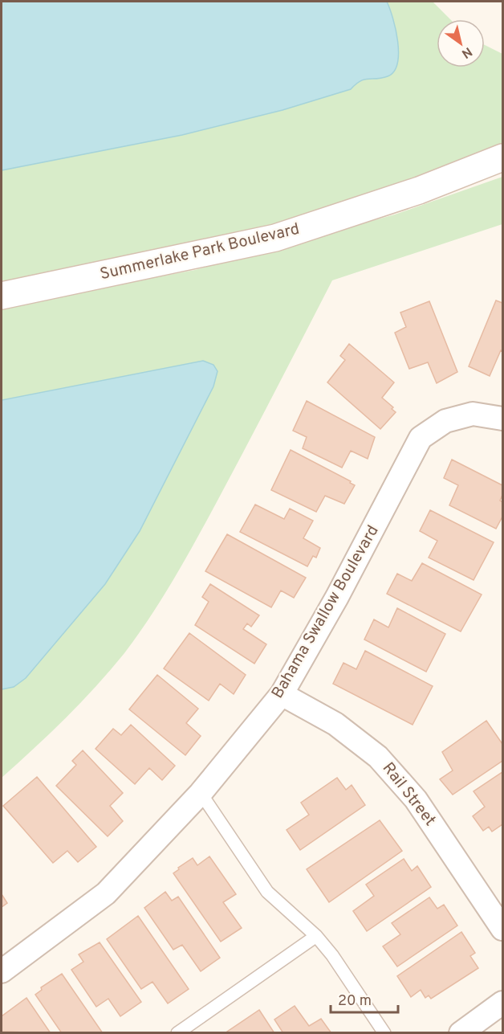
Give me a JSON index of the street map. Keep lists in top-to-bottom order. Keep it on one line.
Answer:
{"streets":{"main road":["Summerlake Park Boulevard"],"street":["Bahama Swallow Boulevard","Rail Street"]},"crossings":[["Bahama Swallow Boulevard","Rail Street"]],"scale_bar":"20 m","north":"bottom right"}
